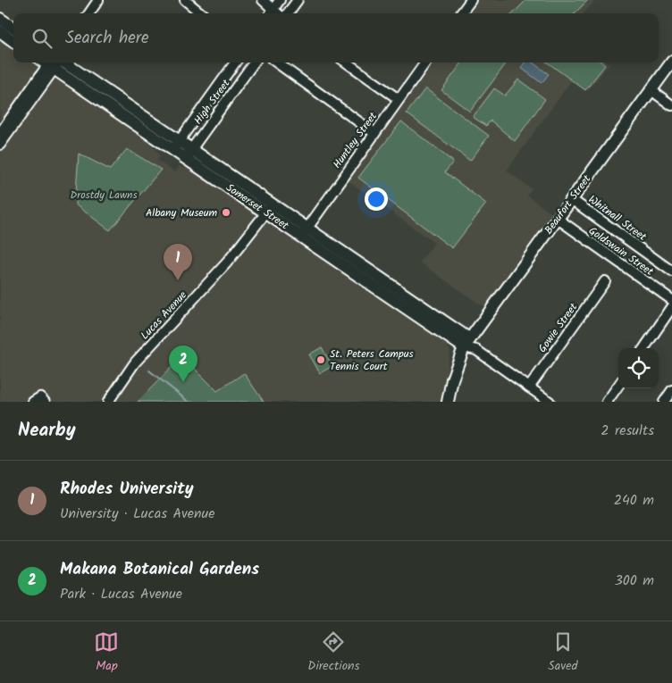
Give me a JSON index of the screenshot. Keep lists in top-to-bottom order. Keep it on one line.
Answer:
{"streets":{"main road":["Beaufort Street","Somerset Street"],"street":["High Street","Huntley Street","Whitnall Street","Goldswain Street","Lucas Avenue","Gowie Street"]},"crossings":[["High Street","Somerset Street"],["Huntley Street","Somerset Street"],["Beaufort Street","Somerset Street"],["Beaufort Street","Whitnall Street"],["Beaufort Street","Goldswain Street"],["Somerset Street","Lucas Avenue"],["Somerset Street","Gowie Street"]],"parks":["Drostdy Lawns"],"places":["Albany Museum","St. Peters Campus Tennis Court"],"page":{"search":"Search here","pins":["1","2"],"heading":["Nearby","2 results"],"list":[{"mark":"1","name":"Rhodes University","note":"University · Lucas Avenue","value":"240 m"},{"mark":"2","name":"Makana Botanical Gardens","note":"Park · Lucas Avenue","value":"300 m"}],"nav":["Map","Directions","Saved"]}}
